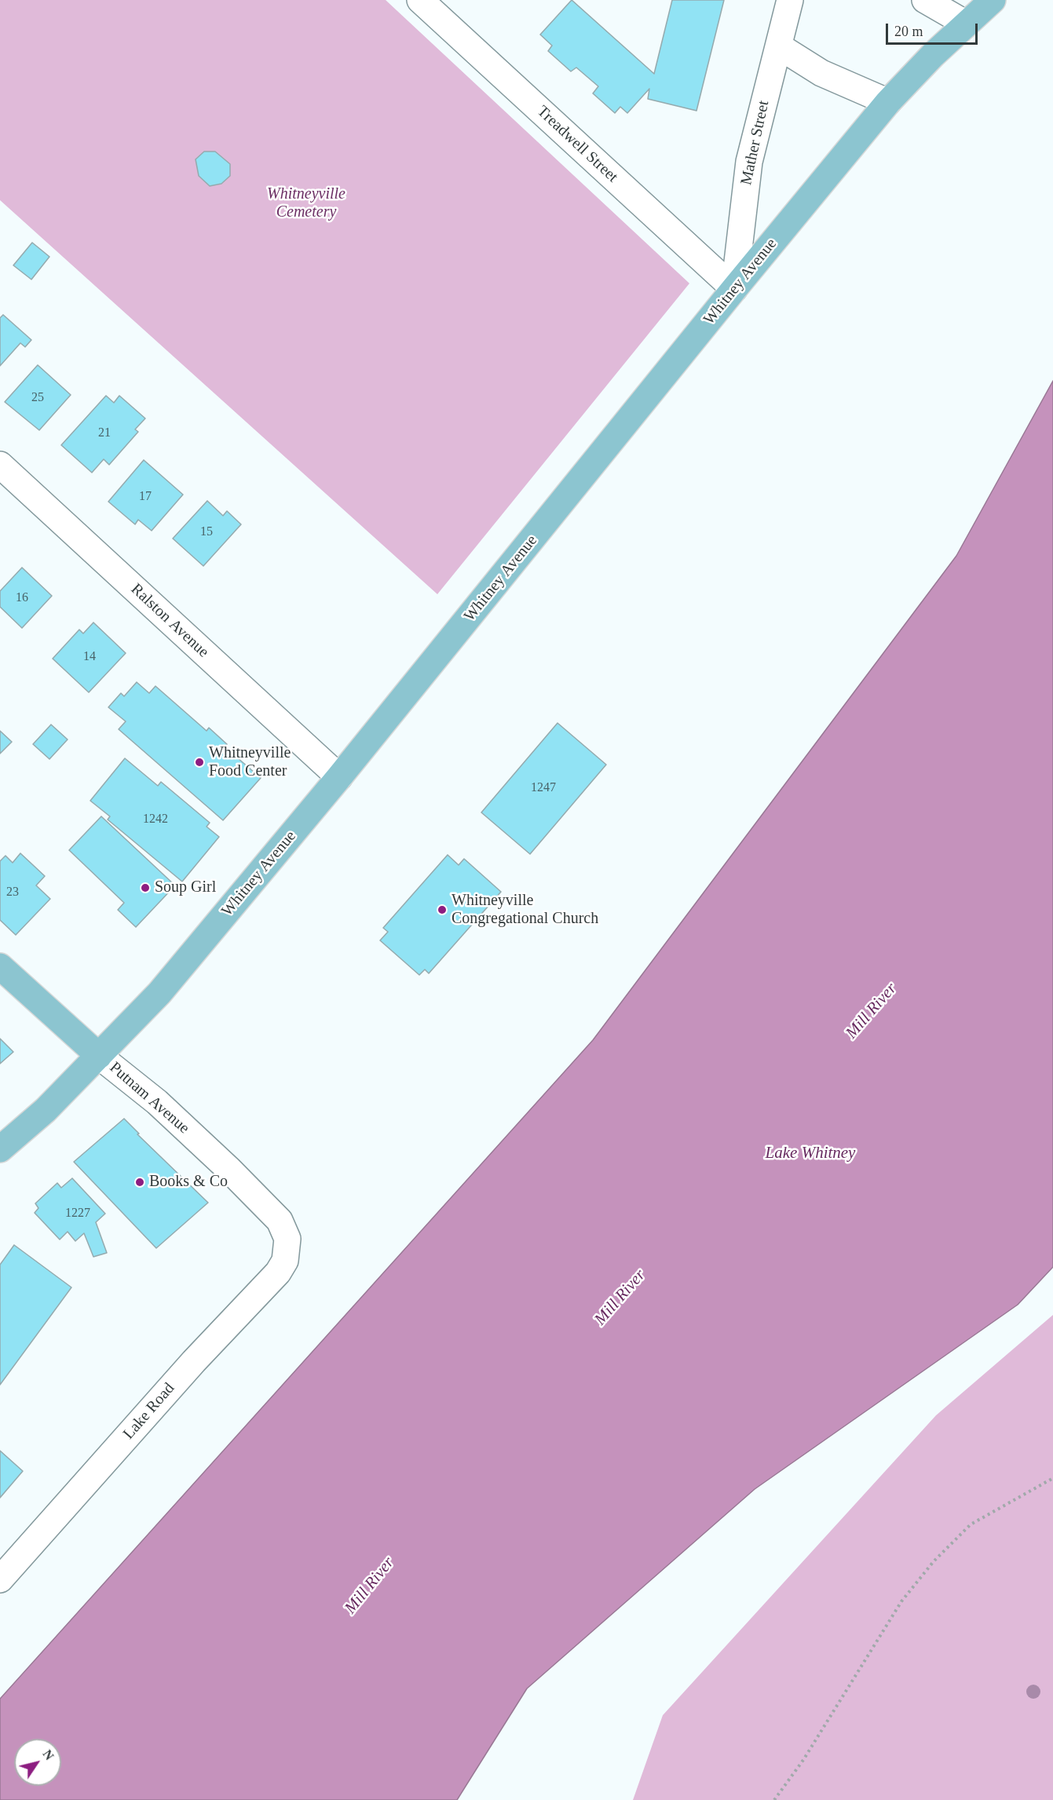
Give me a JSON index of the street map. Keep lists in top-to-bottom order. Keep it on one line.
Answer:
{"streets":{"main road":["Whitney Avenue","Putnam Avenue"],"street":["Mather Street","Treadwell Street","Ralston Avenue","Lake Road"]},"crossings":[["Mather Street","Treadwell Street"],["Mather Street","Whitney Avenue"],["Treadwell Street","Whitney Avenue"],["Whitney Avenue","Ralston Avenue"],["Whitney Avenue","Putnam Avenue"],["Putnam Avenue","Lake Road"]],"water":["Mill River","Lake Whitney"],"parks":["Whitneyville Cemetery"],"places":["Whitneyville Food Center","Soup Girl","Whitneyville Congregational Church","Books & Co"],"house_numbers":["25","21","17","15","16","14","1247","1242","23","1227"],"scale_bar":"20 m","north":"top right"}
